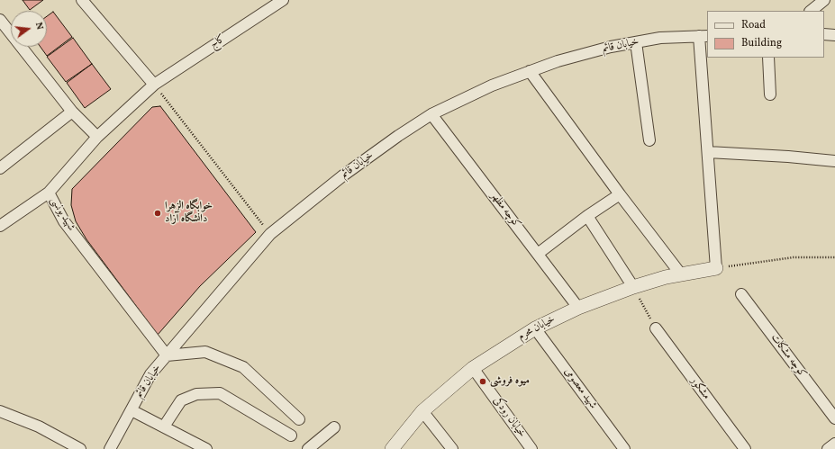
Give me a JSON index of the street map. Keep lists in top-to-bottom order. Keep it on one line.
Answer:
{"streets":{"street":["کاج","خیابان قائم","کوچه مظهر","شهید یونسی","خیابان محرم","کوچه مشکات","شهید معصومی","مشکور","خیابان رودکی"]},"crossings":[["کاج","شهید یونسی"],["خیابان قائم","کوچه مظهر"],["خیابان قائم","شهید یونسی"],["کوچه مظهر","خیابان محرم"],["خیابان محرم","شهید معصومی"],["خیابان محرم","خیابان رودکی"]],"places":["خوابگاه الزهرا دانشگاه آزاد","میوه فروشی"],"legend":["Road","Building"],"north":"right"}
